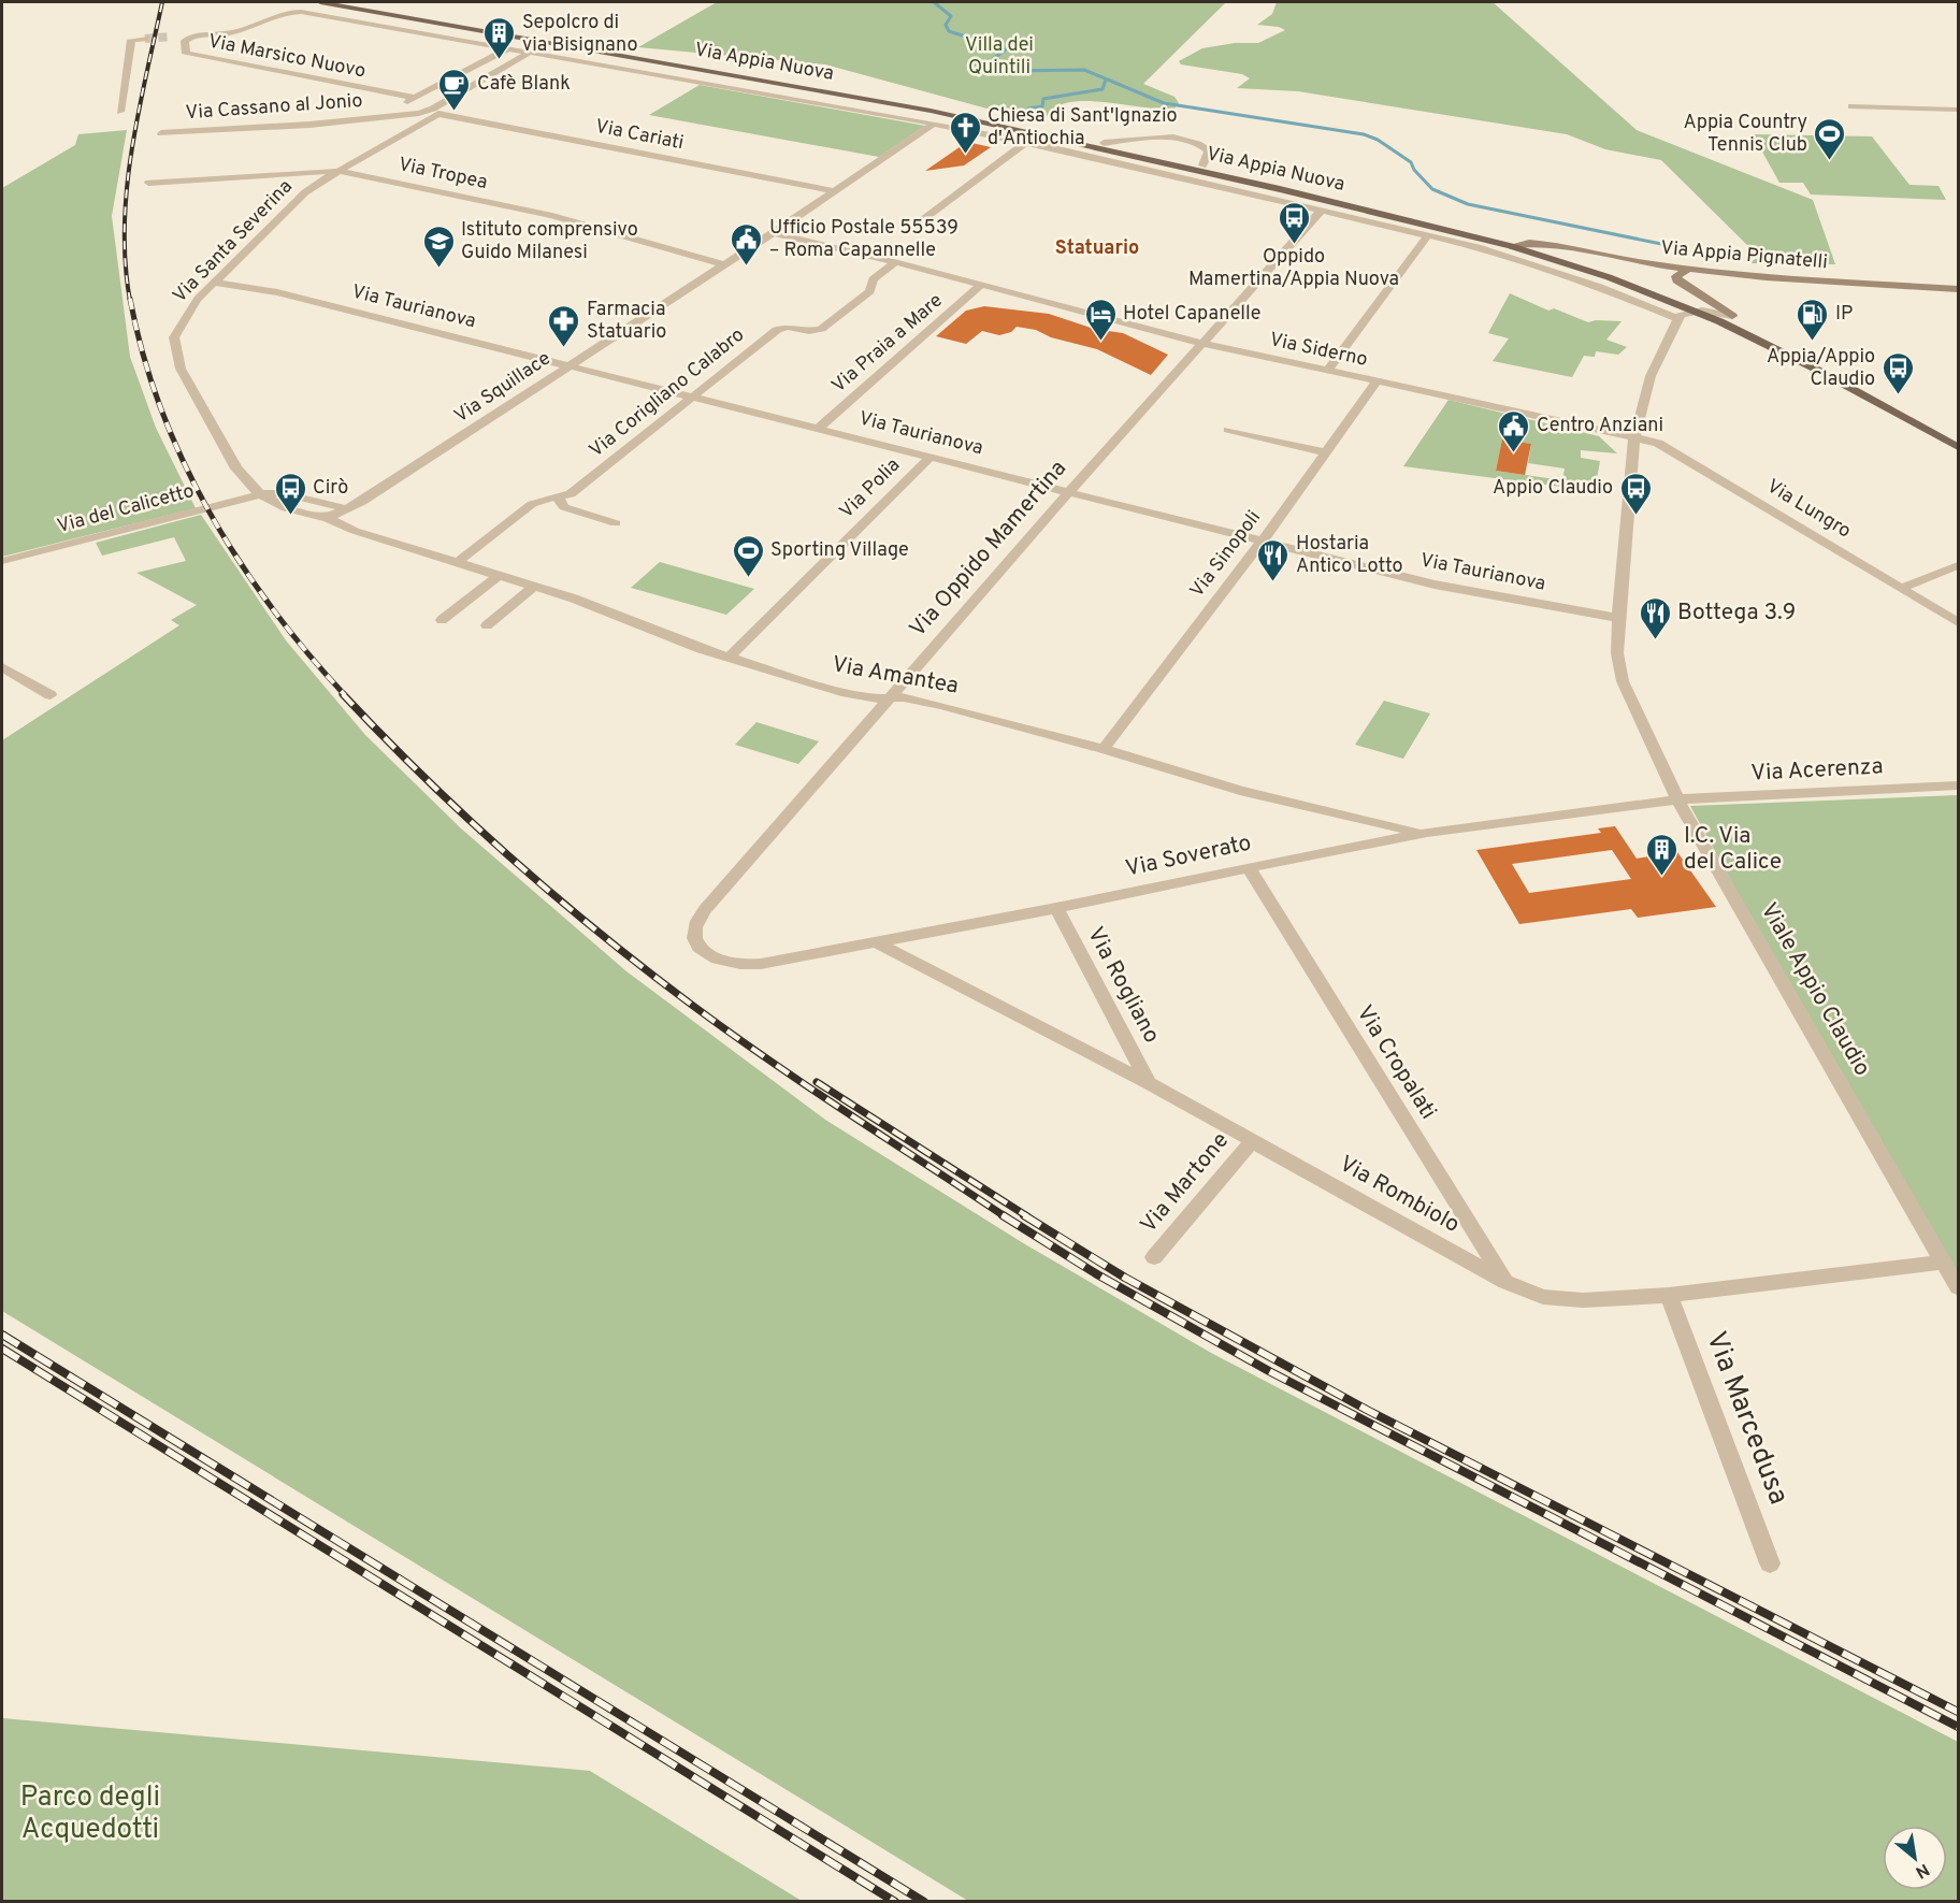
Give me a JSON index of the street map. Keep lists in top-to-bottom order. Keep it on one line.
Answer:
{"streets":{"main road":["Via Appia Nuova","Via Appia Pignatelli"],"street":["Via Marsico Nuovo","Via Cassano al Jonio","Via Cariati","Via Tropea","Via Santa Severina","Via Taurianova","Via Praia a Mare","Via Siderno","Via Squillace","Via Corigliano Calabro","Via Polia","Via del Calicetto","Via Lungro","Via Oppido Mamertina","Via Sinopoli","Via Amantea","Via Acerenza","Via Soverato","Via Rogliano","Viale Appio Claudio","Via Cropalati","Via Martone","Via Rombiolo","Via Marcedusa"]},"crossings":[["Via Marsico Nuovo","Via Appia Nuova"],["Via Appia Nuova","Via Santa Severina"],["Via Appia Nuova","Via Appia Pignatelli"],["Via Appia Nuova","Via Squillace"],["Via Appia Nuova","Via Oppido Mamertina"],["Via Appia Nuova","Viale Appio Claudio"],["Via Cassano al Jonio","Via Cariati"],["Via Cassano al Jonio","Via Santa Severina"],["Via Cariati","Via Santa Severina"],["Via Cariati","Via Squillace"],["Via Tropea","Via Santa Severina"],["Via Tropea","Via Squillace"],["Via Santa Severina","Via Taurianova"],["Via Santa Severina","Via del Calicetto"],["Via Santa Severina","Via Amantea"],["Via Taurianova","Via Praia a Mare"],["Via Taurianova","Via Squillace"],["Via Taurianova","Via Corigliano Calabro"],["Via Taurianova","Via Polia"],["Via Taurianova","Via Oppido Mamertina"],["Via Taurianova","Via Sinopoli"],["Via Taurianova","Viale Appio Claudio"],["Via Praia a Mare","Via Siderno"],["Via Siderno","Via Squillace"],["Via Siderno","Via Corigliano Calabro"],["Via Siderno","Via Lungro"],["Via Siderno","Via Oppido Mamertina"],["Via Siderno","Via Sinopoli"],["Via Siderno","Viale Appio Claudio"],["Via Squillace","Via del Calicetto"],["Via Squillace","Via Amantea"],["Via Corigliano Calabro","Via Amantea"],["Via Polia","Via Amantea"],["Via del Calicetto","Via Amantea"],["Via Lungro","Viale Appio Claudio"],["Via Oppido Mamertina","Via Amantea"],["Via Oppido Mamertina","Via Soverato"],["Via Sinopoli","Via Amantea"],["Via Amantea","Via Soverato"],["Via Acerenza","Via Soverato"],["Via Acerenza","Viale Appio Claudio"],["Via Soverato","Via Rogliano"],["Via Soverato","Viale Appio Claudio"],["Via Soverato","Via Cropalati"],["Via Soverato","Via Rombiolo"],["Via Rogliano","Via Rombiolo"],["Viale Appio Claudio","Via Rombiolo"],["Via Cropalati","Via Rombiolo"],["Via Martone","Via Rombiolo"],["Via Rombiolo","Via Marcedusa"]],"districts":["Statuario"],"parks":["Villa dei Quintili","Parco degli Acquedotti"],"places":{"building":["Sepolcro di via Bisignano","I.C. Via del Calice"],"cafe":["Cafè Blank"],"church":["Chiesa di Sant'Ignazio d'Antiochia"],"sports":["Appia Country Tennis Club","Sporting Village"],"bus stop":["Oppido Mamertina/Appia Nuova","Appia/Appio Claudio","Cirò","Appio Claudio"],"public building":["Ufficio Postale 55539 – Roma Capannelle","Centro Anziani"],"school or university":["Istituto comprensivo Guido Milanesi"],"hotel":["Hotel Capanelle"],"fuel station":["IP"],"pharmacy":["Farmacia Statuario"],"restaurant":["Hostaria Antico Lotto","Bottega 3.9"]},"north":"bottom right"}
